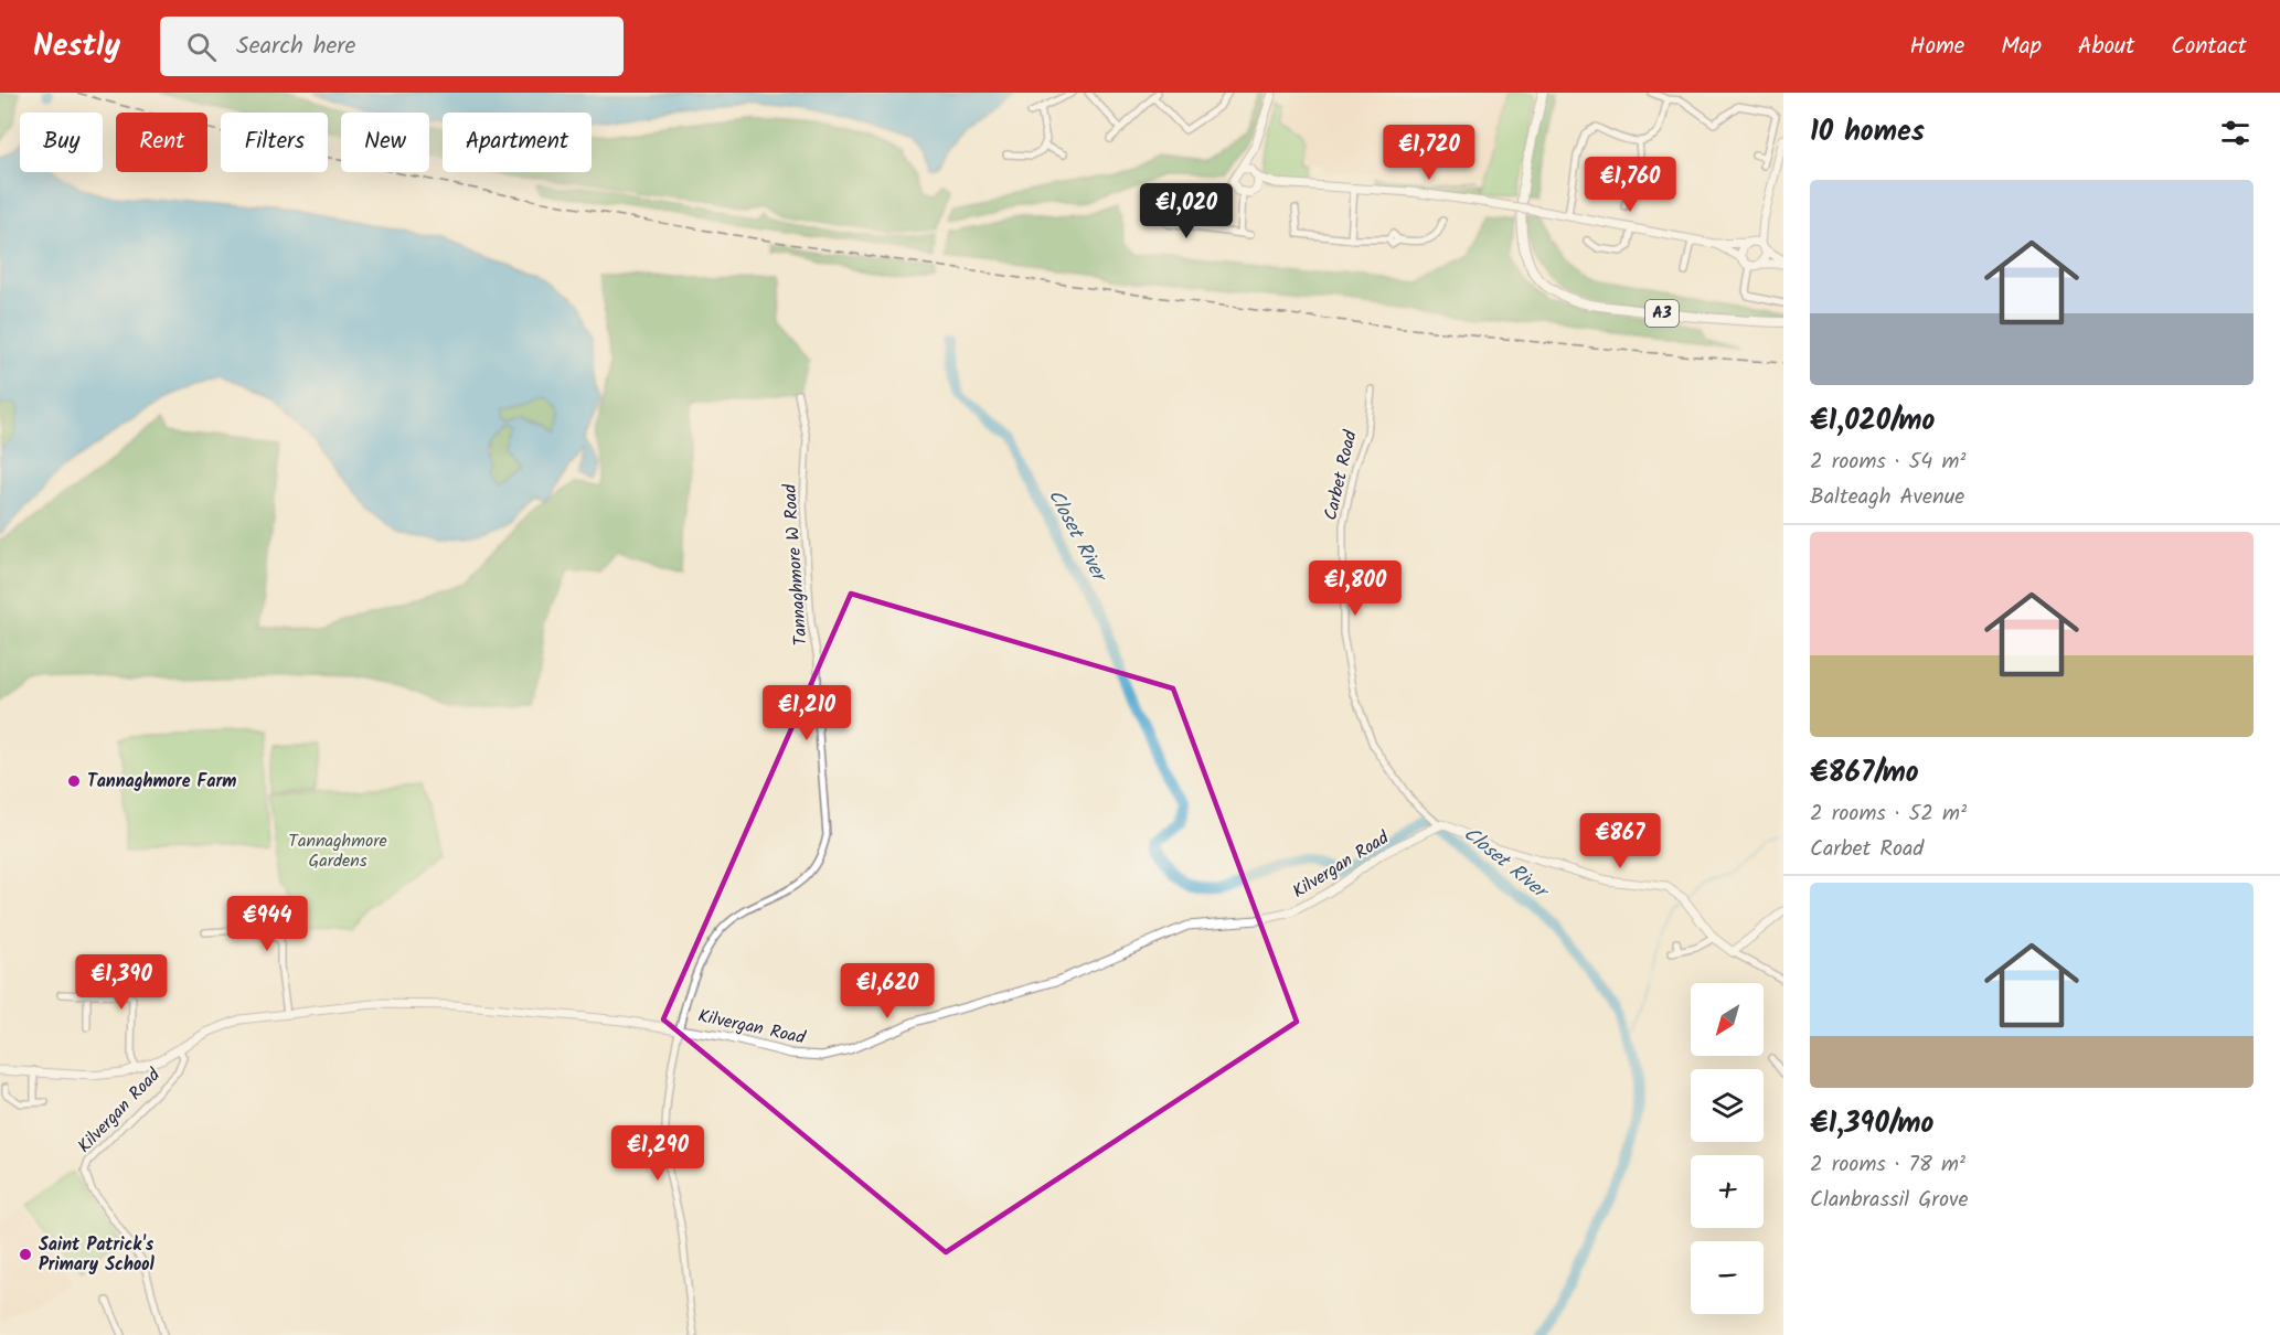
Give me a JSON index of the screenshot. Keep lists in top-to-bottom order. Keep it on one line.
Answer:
{"streets":{"highway":["A3"],"street":["Carbet Road","Tannaghmore W Road","Kilvergan Road"]},"crossings":[["Carbet Road","Kilvergan Road"],["Tannaghmore W Road","Kilvergan Road"]],"water":["Closet River"],"parks":["Tannaghmore Gardens"],"places":["Tannaghmore Farm","Saint Patrick's Primary School"],"north":"bottom left","page":{"header":"Nestly","search":"Search here","nav":["Home","Map","About","Contact"],"heading":"10 homes","chip":["Buy","Rent","Filters","New","Apartment"],"price":["€1,720","€1,760","€1,020","€1,800","€1,210","€867","€944","€1,390","€1,620","€1,290"],"list":[{"name":"€1,020/mo","note":"2 rooms · 54 m² · Balteagh Avenue"},{"name":"€867/mo","note":"2 rooms · 52 m² · Carbet Road"},{"name":"€1,390/mo","note":"2 rooms · 78 m² · Clanbrassil Grove"}],"map_buttons":["+","−"]}}
